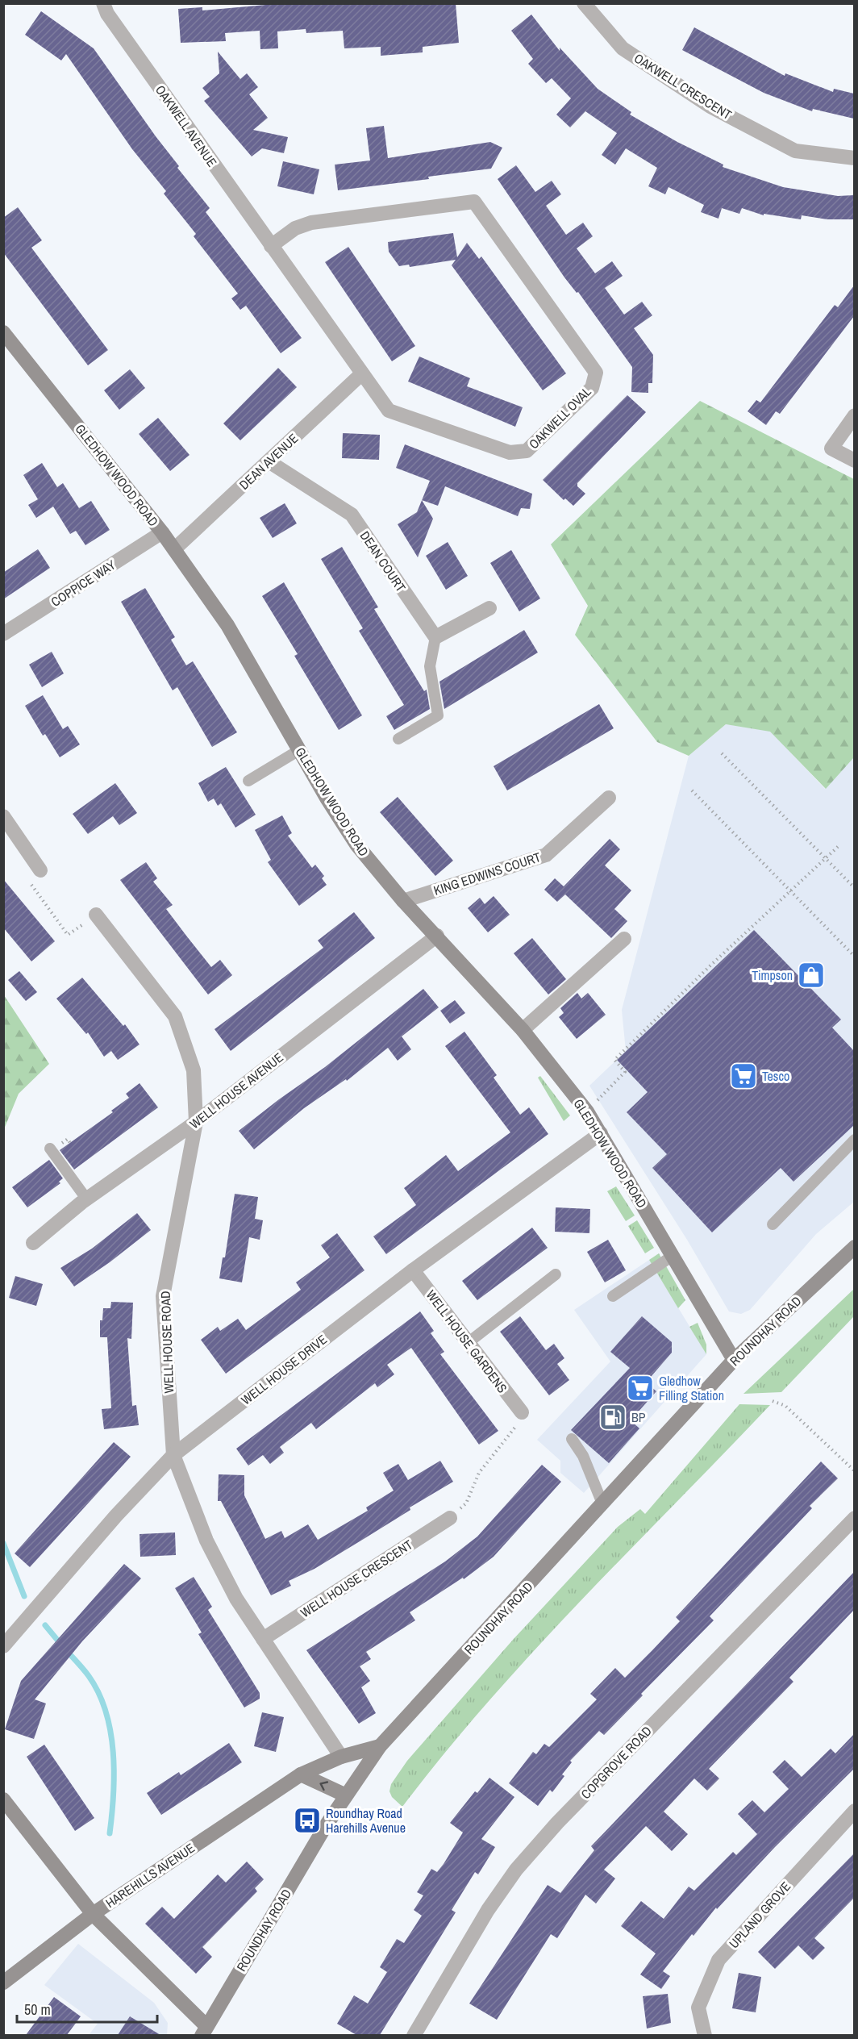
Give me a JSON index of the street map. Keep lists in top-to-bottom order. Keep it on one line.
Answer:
{"streets":{"street":["OAKWELL CRESCENT","OAKWELL AVENUE","OAKWELL OVAL","DEAN AVENUE","GLEDHOW WOOD ROAD","DEAN COURT","COPPICE WAY","KING EDWINS COURT","WELL HOUSE AVENUE","ROUNDHAY ROAD","WELL HOUSE GARDENS","WELL HOUSE ROAD","WELL HOUSE DRIVE","WELL HOUSE CRESCENT","COPGROVE ROAD","HAREHILLS AVENUE","UPLAND GROVE"]},"crossings":[["OAKWELL AVENUE","OAKWELL OVAL"],["OAKWELL OVAL","DEAN AVENUE"],["DEAN AVENUE","GLEDHOW WOOD ROAD"],["DEAN AVENUE","DEAN COURT"],["GLEDHOW WOOD ROAD","COPPICE WAY"],["GLEDHOW WOOD ROAD","KING EDWINS COURT"],["GLEDHOW WOOD ROAD","WELL HOUSE AVENUE"],["GLEDHOW WOOD ROAD","ROUNDHAY ROAD"],["GLEDHOW WOOD ROAD","WELL HOUSE DRIVE"],["WELL HOUSE AVENUE","WELL HOUSE ROAD"],["ROUNDHAY ROAD","HAREHILLS AVENUE"],["WELL HOUSE GARDENS","WELL HOUSE DRIVE"],["WELL HOUSE ROAD","WELL HOUSE DRIVE"],["WELL HOUSE ROAD","WELL HOUSE CRESCENT"],["WELL HOUSE ROAD","HAREHILLS AVENUE"]],"places":{"shop":["Timpson"],"supermarket":["Tesco","Gledhow Filling Station"],"fuel station":["BP"],"bus stop":["Roundhay Road Harehills Avenue"]},"scale_bar":"50 m"}
